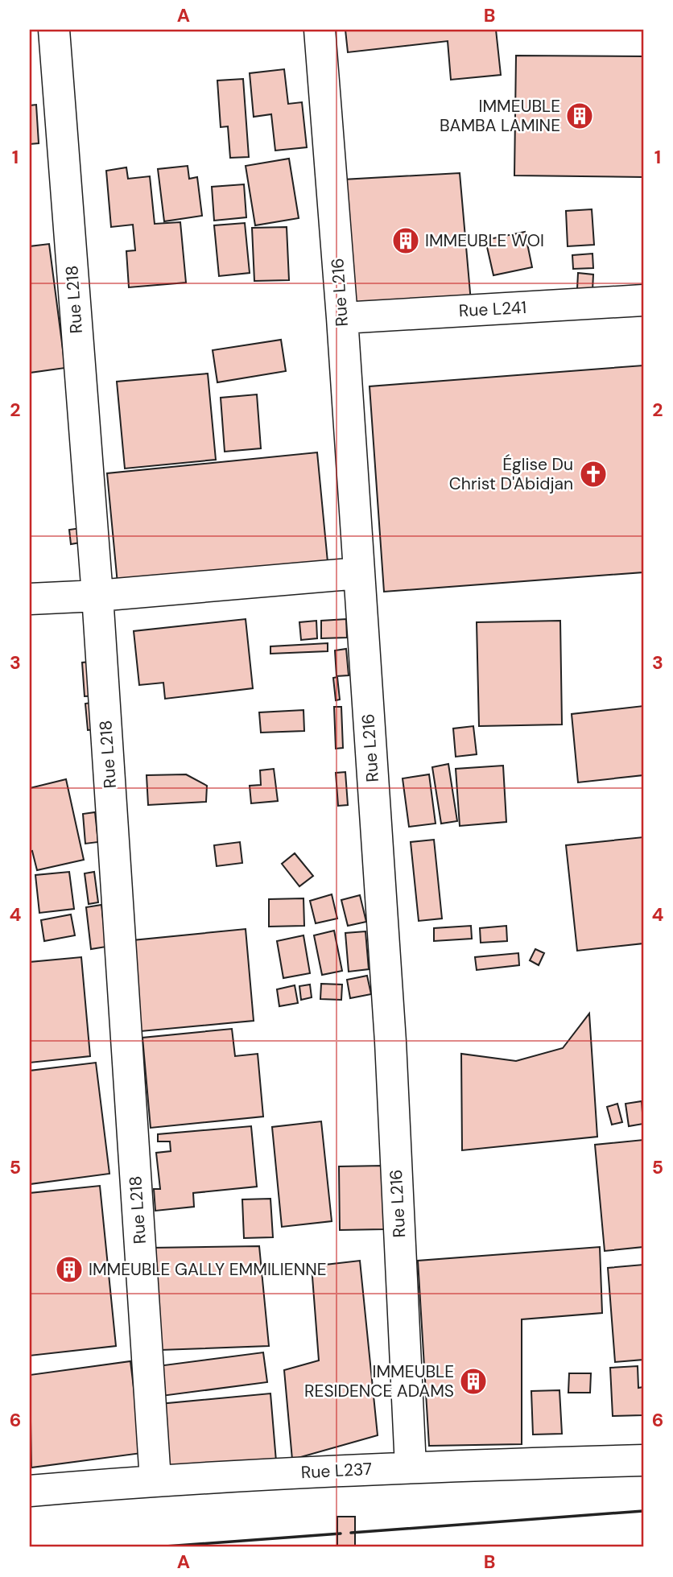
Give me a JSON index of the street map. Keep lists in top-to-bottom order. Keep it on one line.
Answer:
{"streets":{"street":["Rue L216","Rue L218","Rue L241","Rue L237"]},"crossings":[["Rue L216","Rue L241"],["Rue L216","Rue L237"],["Rue L218","Rue L237"]],"places":{"building":["IMMEUBLE BAMBA LAMINE","IMMEUBLE WOI","IMMEUBLE GALLY EMMILIENNE","IMMEUBLE RESIDENCE ADAMS"],"church":["Église Du Christ D'Abidjan"]},"grid":{"columns":["A","B"],"rows":["1","2","3","4","5","6"]}}
